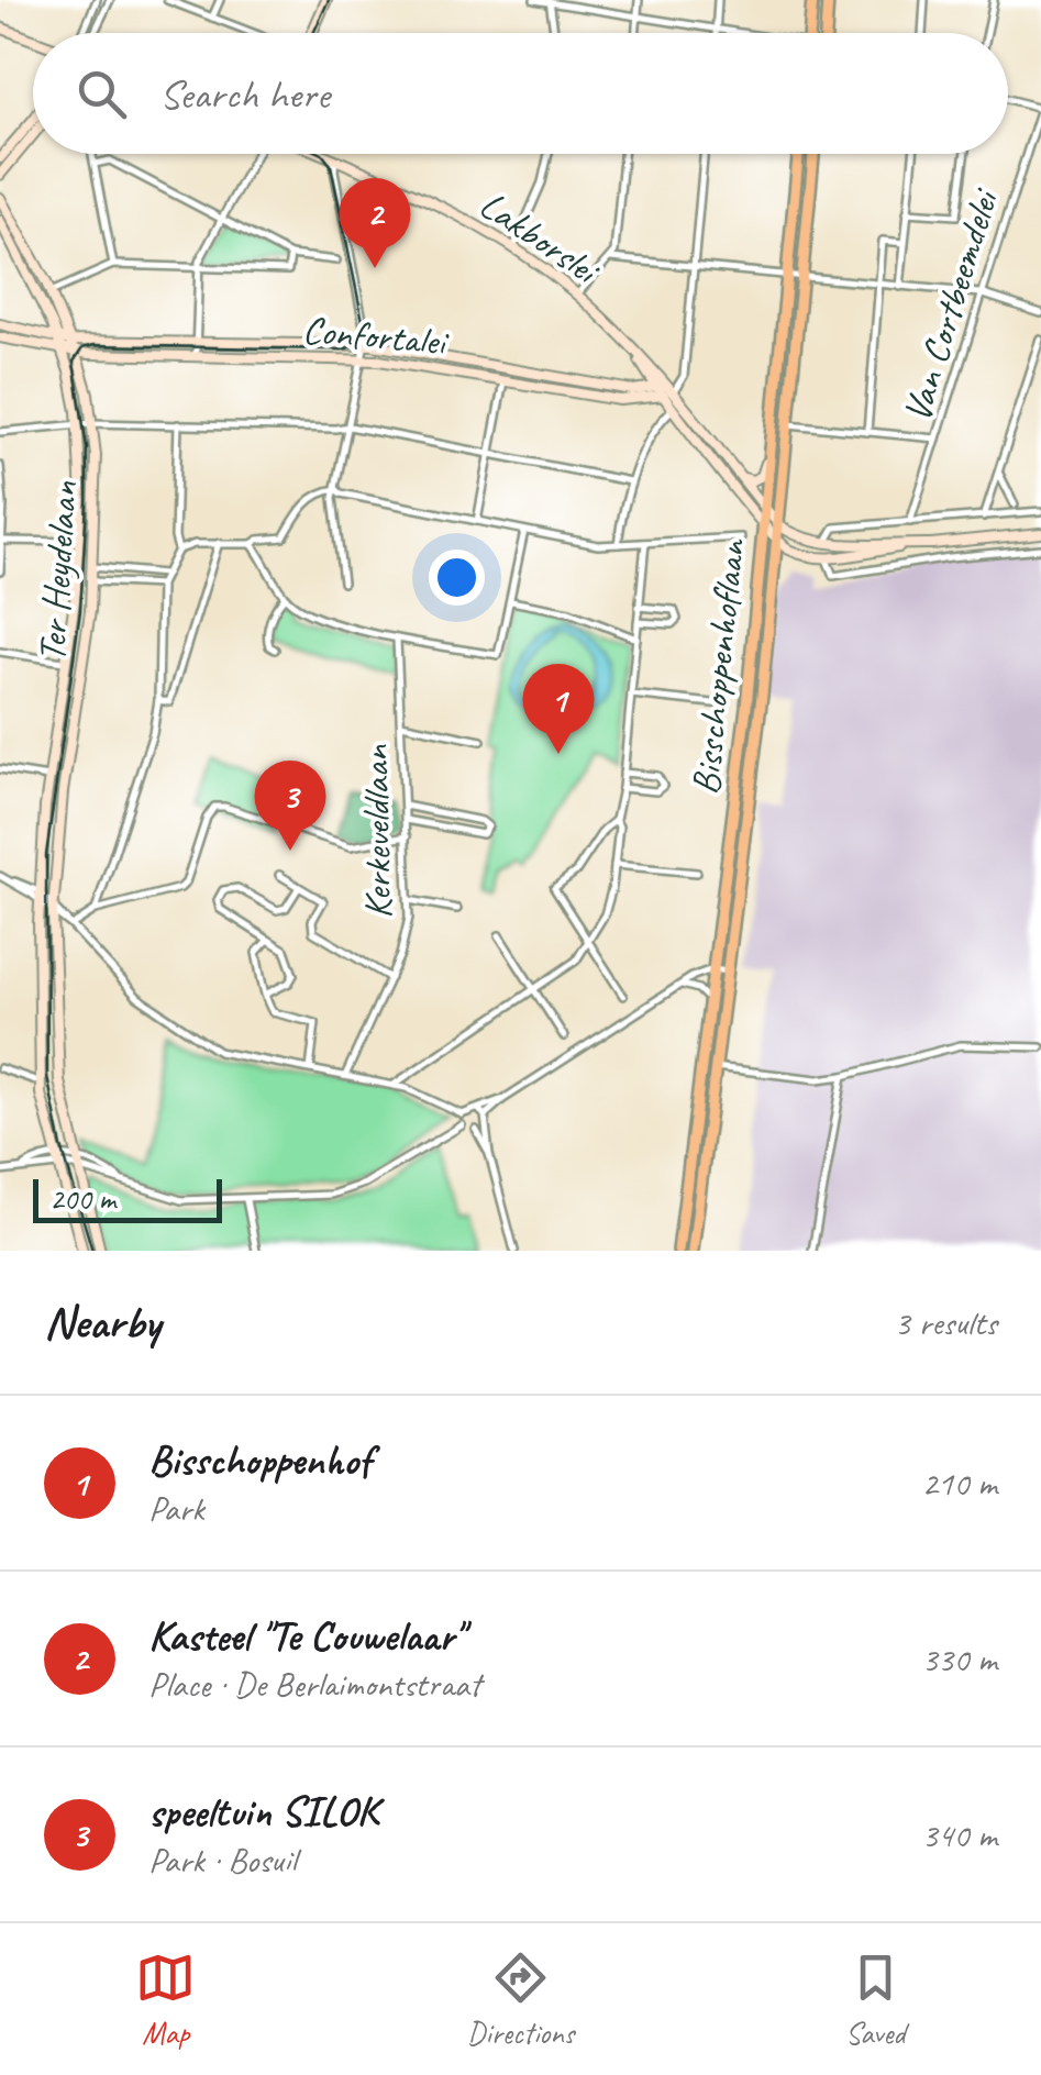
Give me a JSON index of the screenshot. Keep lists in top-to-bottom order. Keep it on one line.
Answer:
{"streets":{"main road":["Bisschoppenhoflaan"],"street":["Lakborslei","Van Cortbeemdelei","Confortalei","Ter Heydelaan","Kerkeveldlaan"]},"crossings":[["Lakborslei","Confortalei"],["Lakborslei","Bisschoppenhoflaan"],["Confortalei","Ter Heydelaan"]],"scale_bar":"200 m","page":{"search":"Search here","pins":["2","1","3"],"scale":"200 m","heading":["Nearby","3 results"],"list":[{"mark":"1","name":"Bisschoppenhof","note":"Park","value":"210 m"},{"mark":"2","name":"Kasteel \"Te Couwelaar\"","note":"Place · De Berlaimontstraat","value":"330 m"},{"mark":"3","name":"speeltuin SILOK","note":"Park · Bosuil","value":"340 m"}],"nav":["Map","Directions","Saved"]}}
